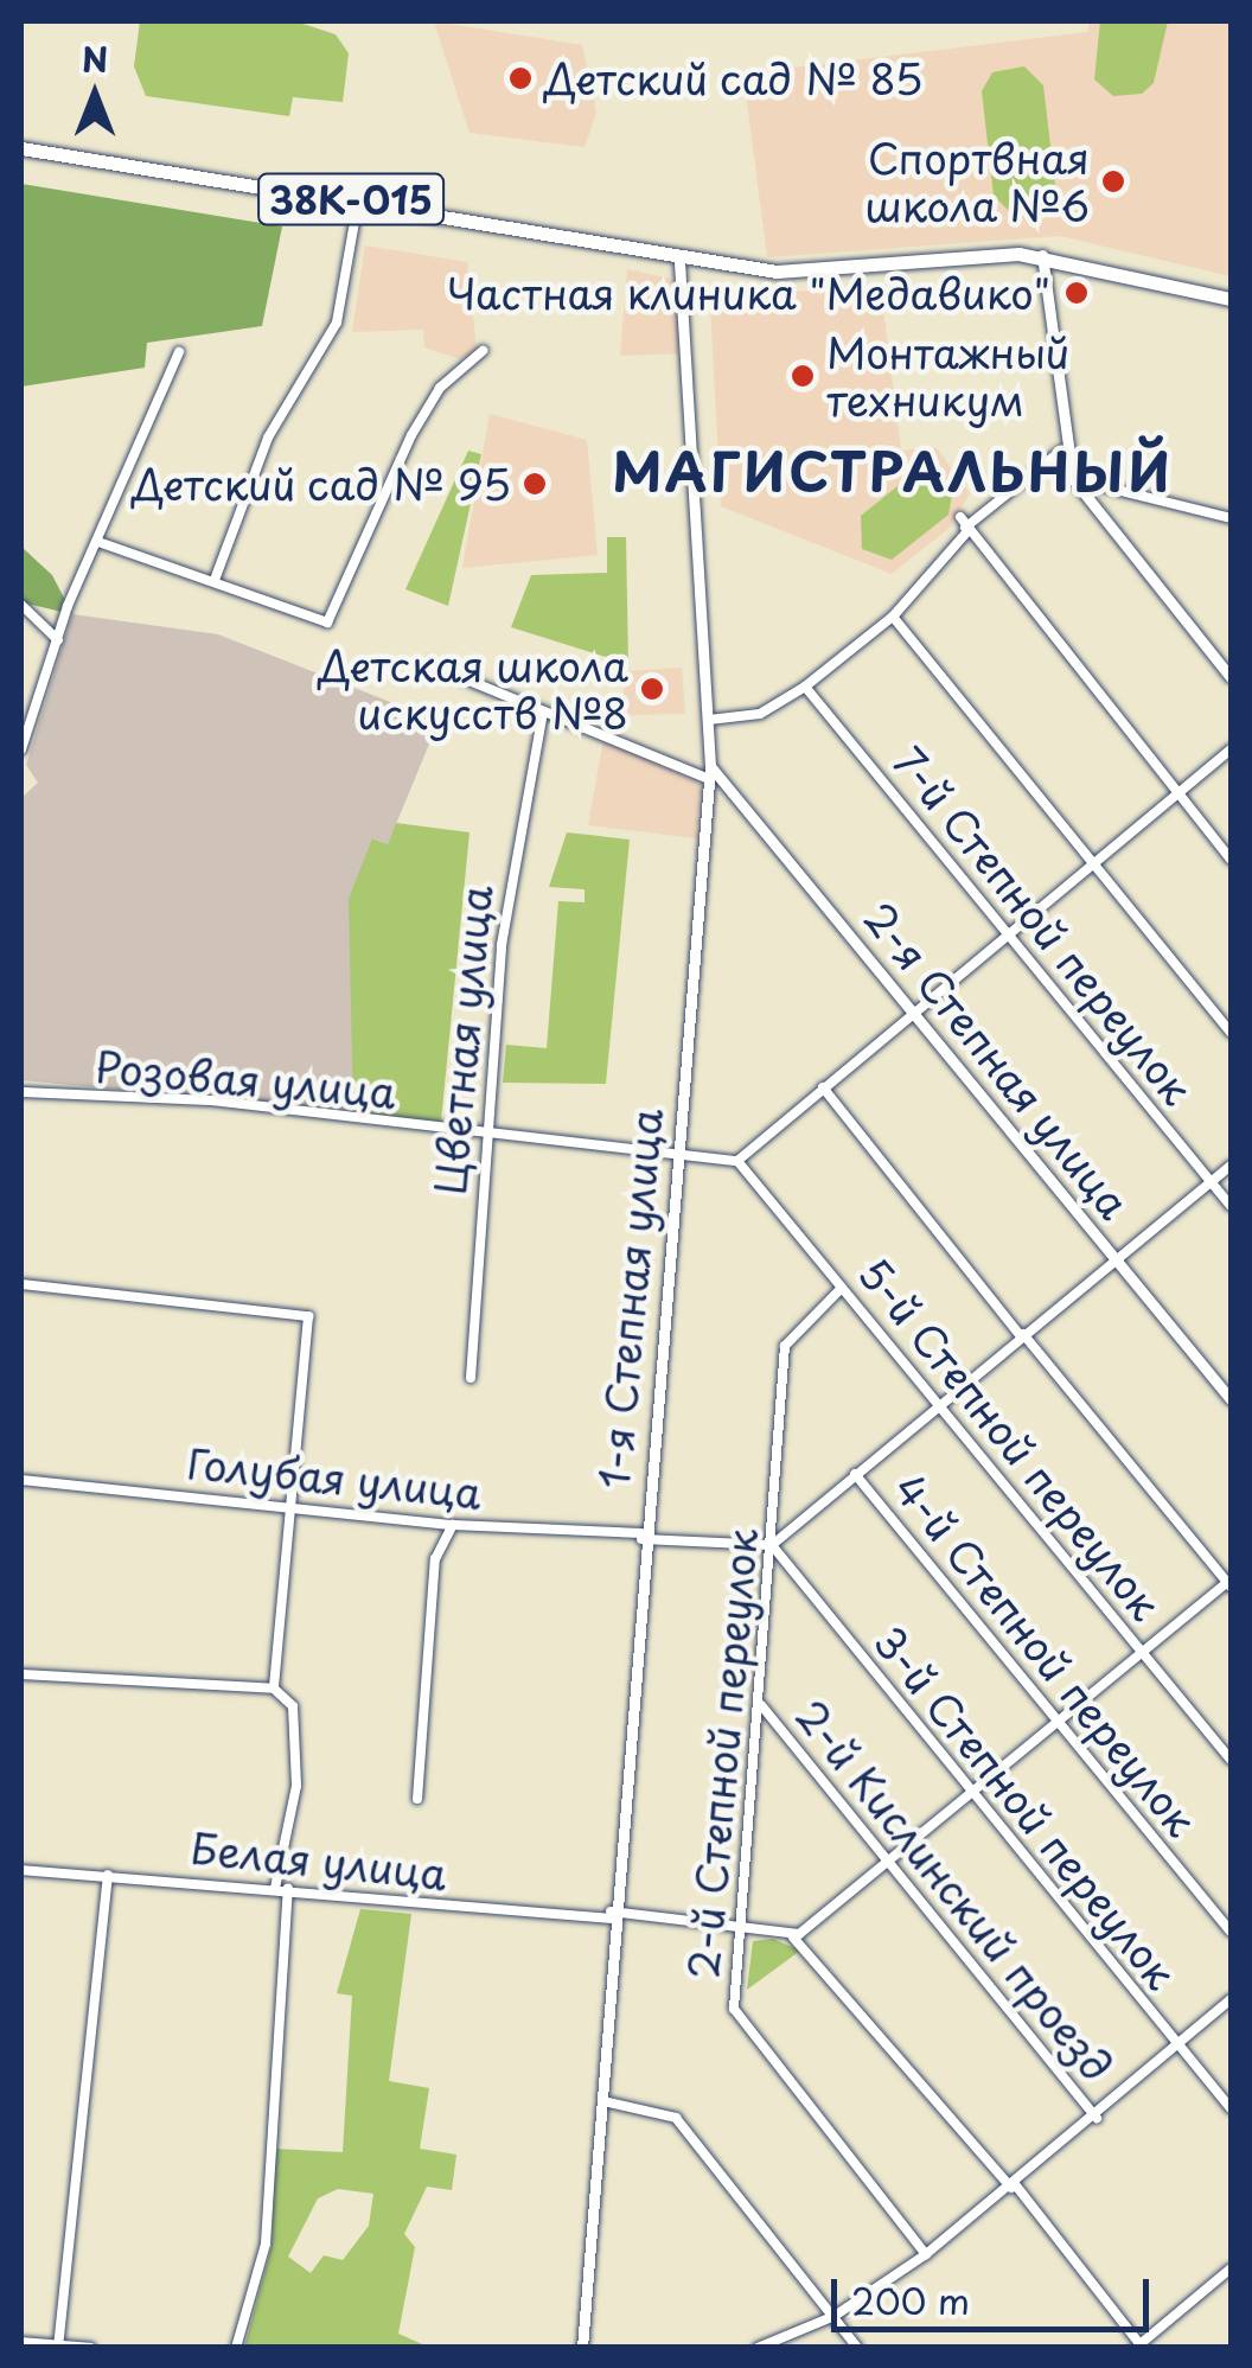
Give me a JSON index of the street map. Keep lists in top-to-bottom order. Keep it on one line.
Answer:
{"streets":{"main road":["38К-015"],"street":["7-й Степной переулок","Цветная улица","2-я Степная улица","Розовая улица","1-я Степная улица","5-й Степной переулок","Голубая улица","4-й Степной переулок","2-й Степной переулок","3-й Степной переулок","Белая улица","2-й Кислинский проезд"]},"crossings":[["38К-015","1-я Степная улица"],["Цветная улица","Розовая улица"],["2-я Степная улица","1-я Степная улица"],["Розовая улица","1-я Степная улица"],["Розовая улица","5-й Степной переулок"],["1-я Степная улица","Голубая улица"],["1-я Степная улица","Белая улица"],["5-й Степной переулок","2-й Степной переулок"],["Голубая улица","2-й Степной переулок"],["Голубая улица","3-й Степной переулок"],["2-й Степной переулок","3-й Степной переулок"],["2-й Степной переулок","Белая улица"],["2-й Степной переулок","2-й Кислинский проезд"]],"districts":["МАГИСТРАЛЬНЫЙ"],"places":["Детский сад № 85","Спортвная школа №6","Частная клиника \"Медавико\"","Монтажный техникум","Детский сад № 95","Детская школа искусств №8"],"scale_bar":"200 m","north":"top"}
